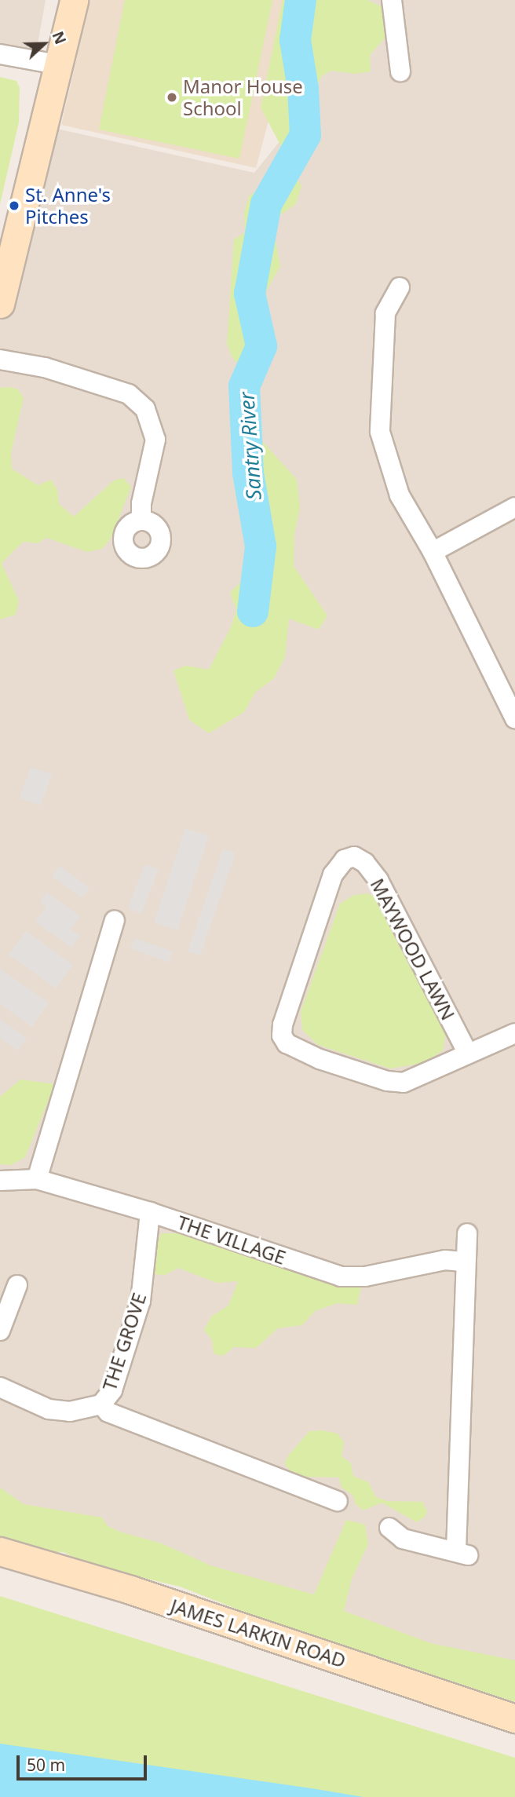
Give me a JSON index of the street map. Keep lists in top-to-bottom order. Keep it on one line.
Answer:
{"streets":{"main road":["JAMES LARKIN ROAD"],"street":["MAYWOOD LAWN","THE VILLAGE","THE GROVE"]},"crossings":[["THE VILLAGE","THE GROVE"]],"water":["Santry River"],"places":["Manor House School","St. Anne's Pitches"],"scale_bar":"50 m","north":"right"}
